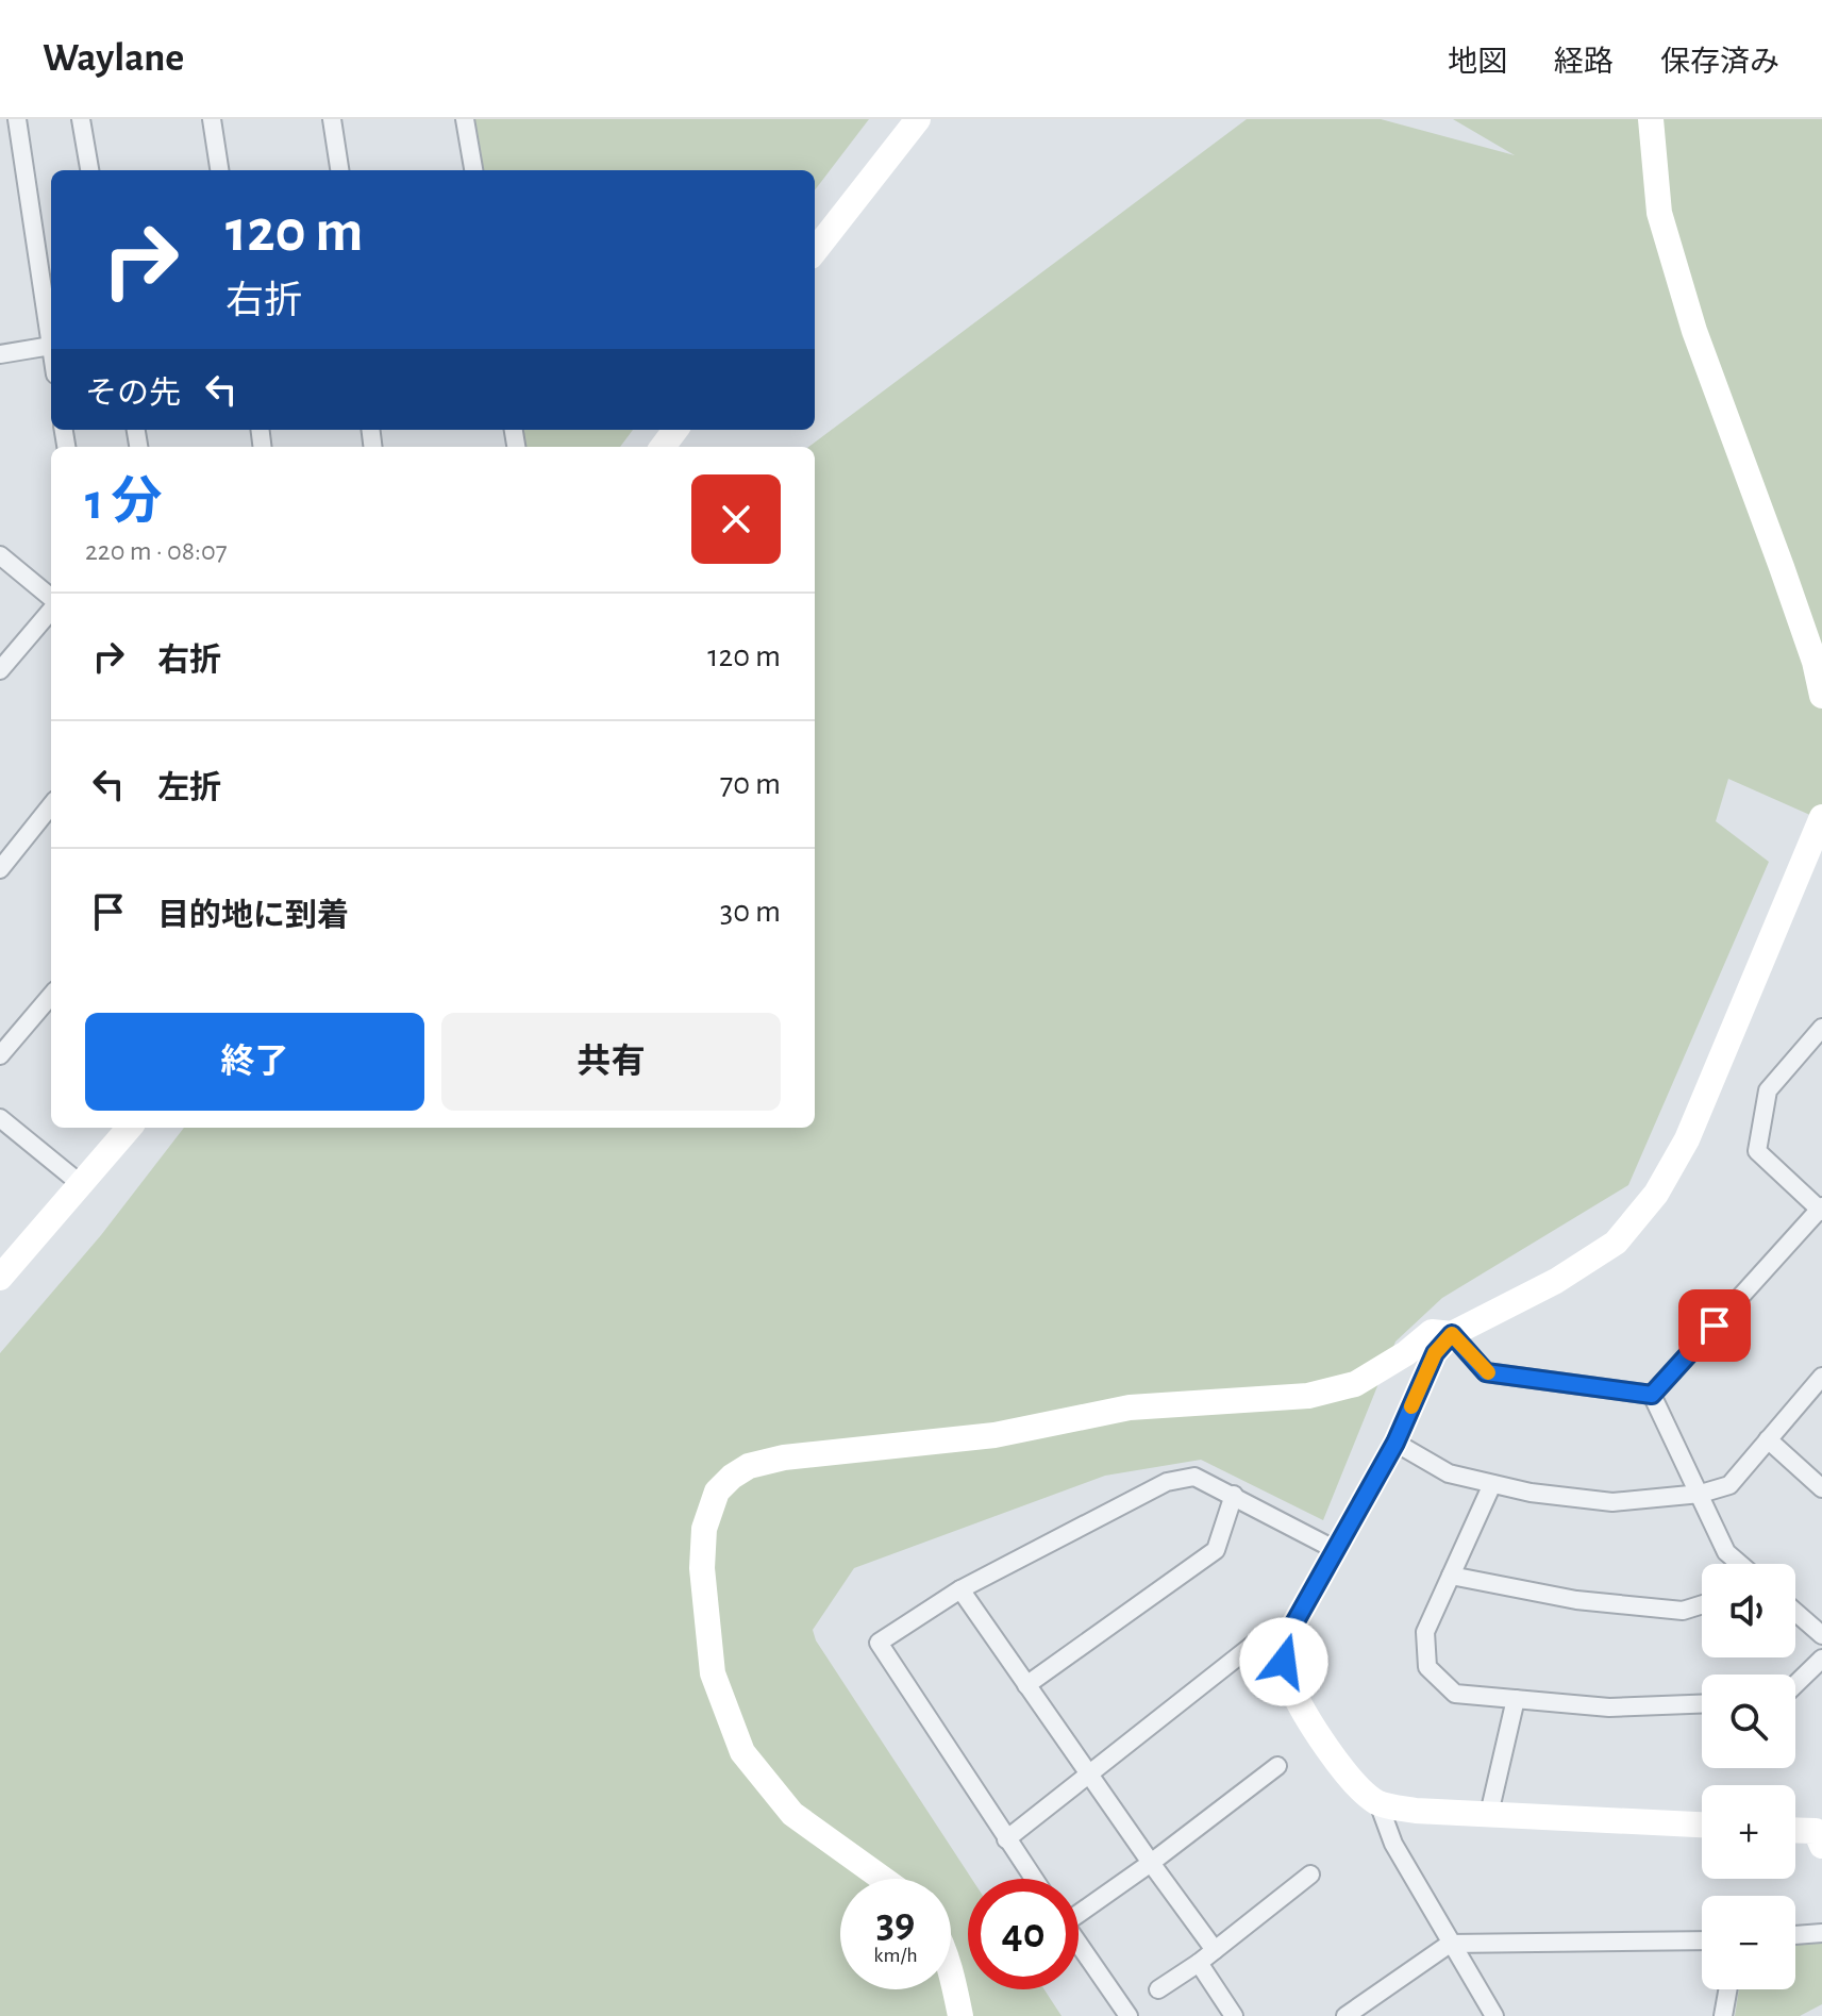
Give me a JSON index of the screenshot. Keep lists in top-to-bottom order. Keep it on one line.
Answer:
{"page":{"header":"Waylane","nav":["地図","経路","保存済み"],"turn":["120 m","右折"],"then":"その先","heading":["1 分","220 m · 08:07"],"list":[{"name":"右折","value":"120 m"},{"name":"左折","value":"70 m"},{"name":"目的地に到着","value":"30 m"}],"buttons":["終了","共有"],"map_buttons":["+","−"],"speed":"39 km/h","limit":"40"}}
